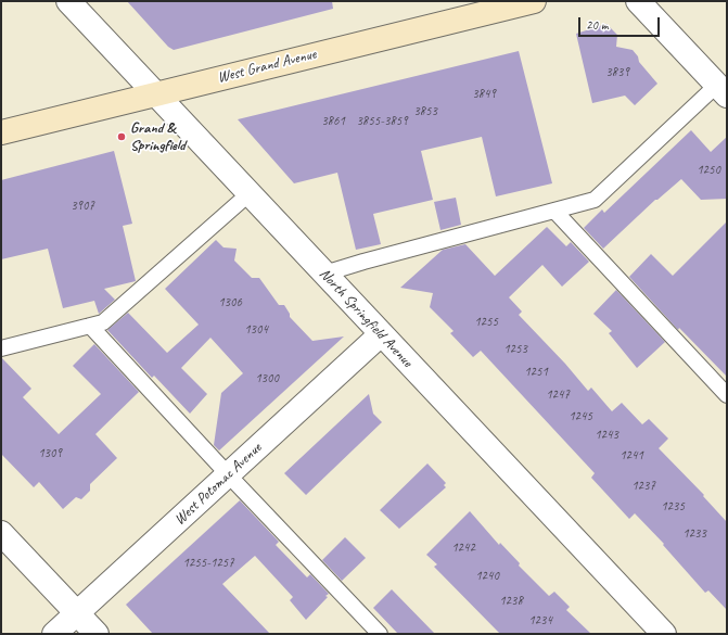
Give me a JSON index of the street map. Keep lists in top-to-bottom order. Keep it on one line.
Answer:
{"streets":{"main road":["West Grand Avenue"],"street":["North Springfield Avenue","West Potomac Avenue"]},"crossings":[["West Grand Avenue","North Springfield Avenue"],["North Springfield Avenue","West Potomac Avenue"]],"places":["Grand & Springfield"],"house_numbers":["3839","3849","3853","3861","3855-3859","1250","3907","1306","1255","1304","1253","1251","1300","1247","1245","1243","1309","1241","1237","1235","1233","1242","1255-1257","1240","1238","1234"],"scale_bar":"20 m"}
